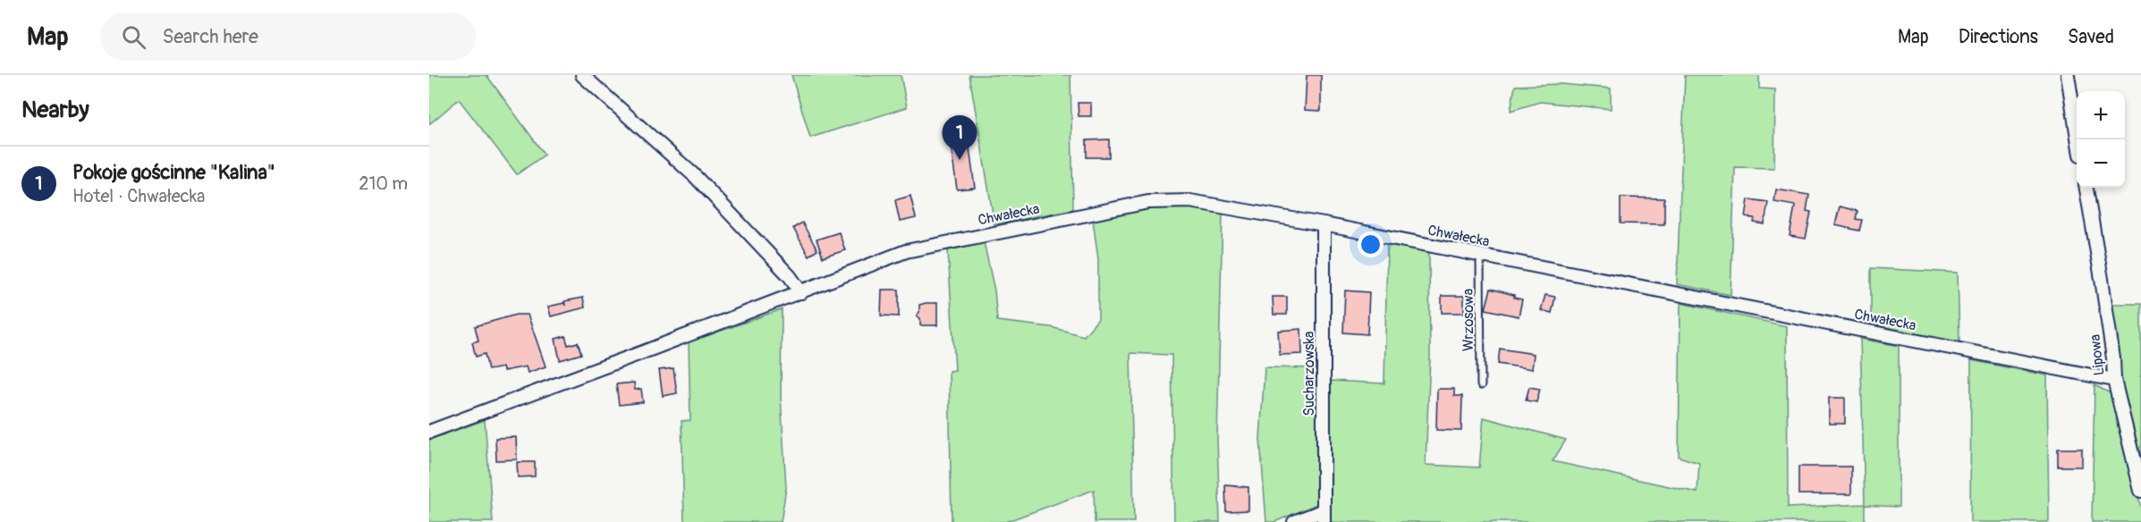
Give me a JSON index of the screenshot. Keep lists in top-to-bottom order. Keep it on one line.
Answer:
{"streets":{"street":["Chwałecka","Lipowa","Sucharzowska"],"lane":["Wrzosowa"]},"crossings":[["Chwałecka","Wrzosowa"],["Chwałecka","Lipowa"],["Chwałecka","Sucharzowska"]],"page":{"header":"Map","search":"Search here","nav":["Map","Directions","Saved"],"heading":"Nearby","map_buttons":["+","−"],"pins":"1","list":[{"mark":"1","name":"Pokoje gościnne \"Kalina\"","note":"Hotel · Chwałecka","value":"210 m"}]}}
